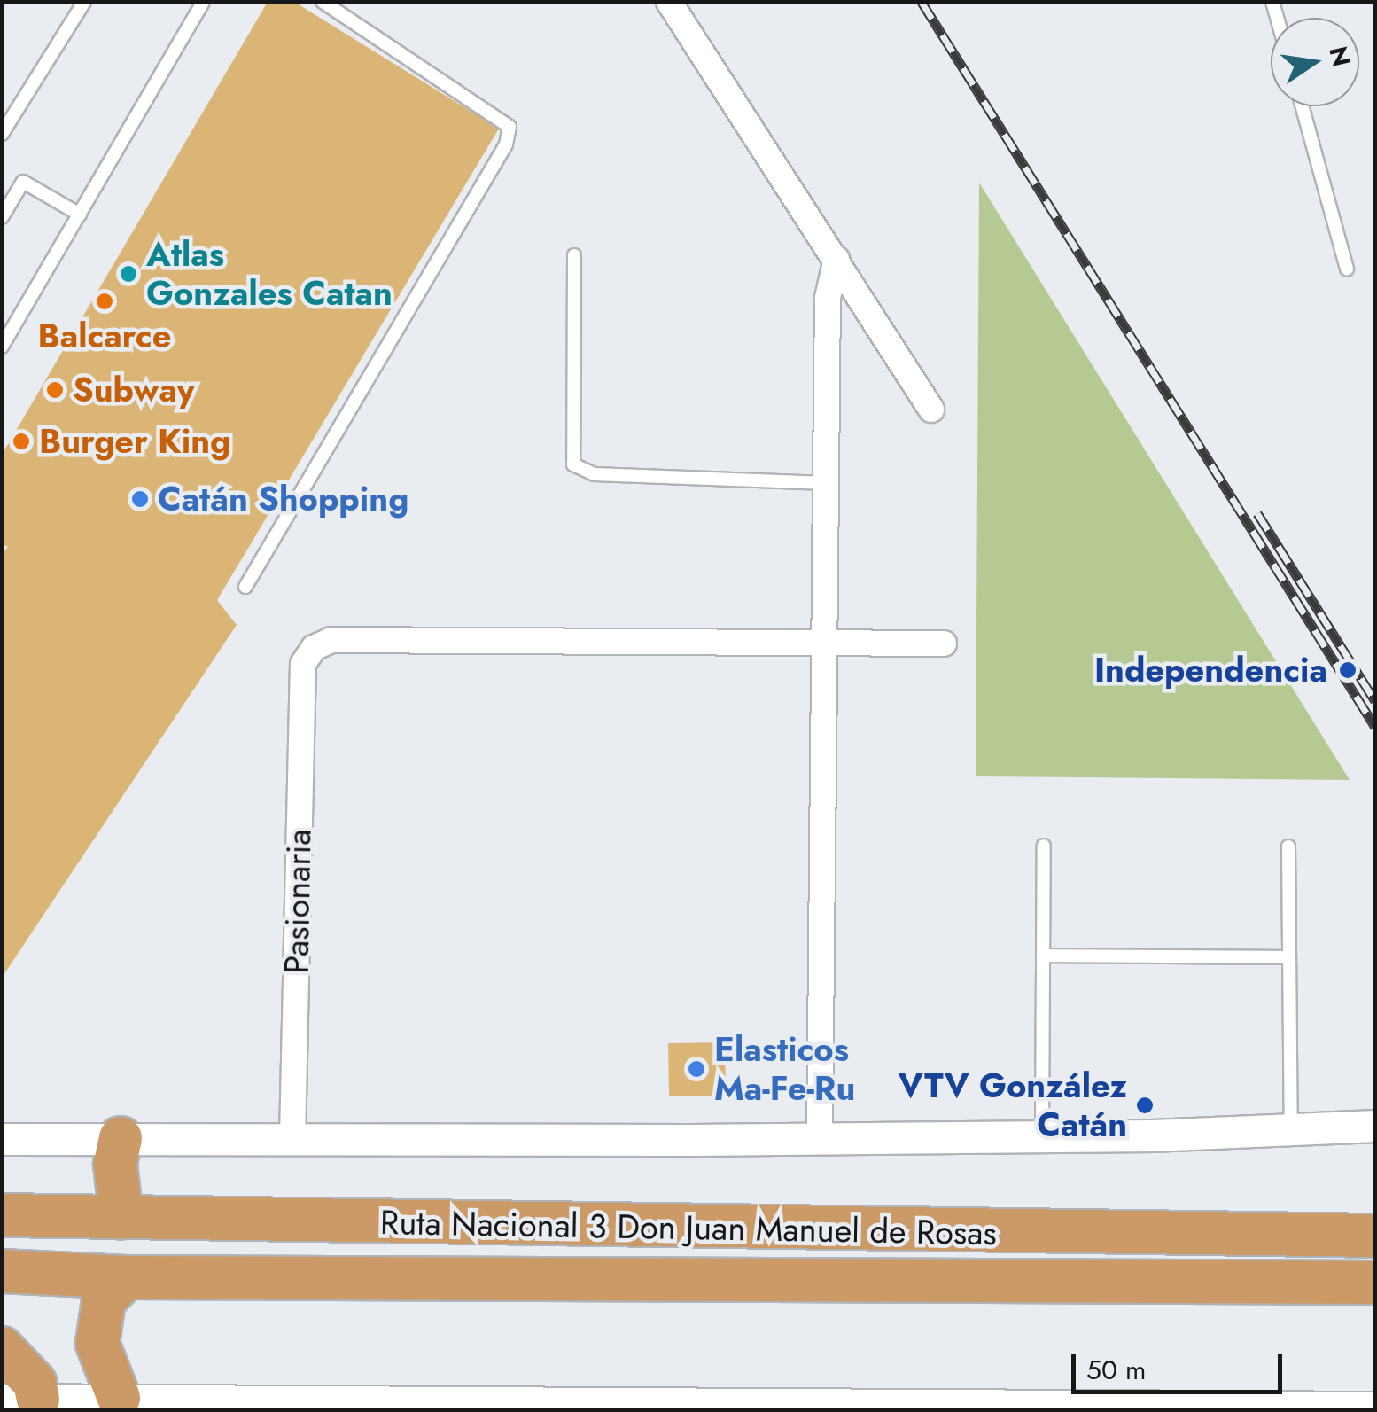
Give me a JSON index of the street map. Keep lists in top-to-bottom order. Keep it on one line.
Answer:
{"streets":{"highway":["Ruta Nacional 3 Don Juan Manuel de Rosas"],"street":["Pasionaria"]},"places":["Atlas Gonzales Catan","Balcarce","Subway","Burger King","Catán Shopping","Independencia","Elasticos Ma-Fe-Ru","VTV González Catán"],"scale_bar":"50 m","north":"right"}
